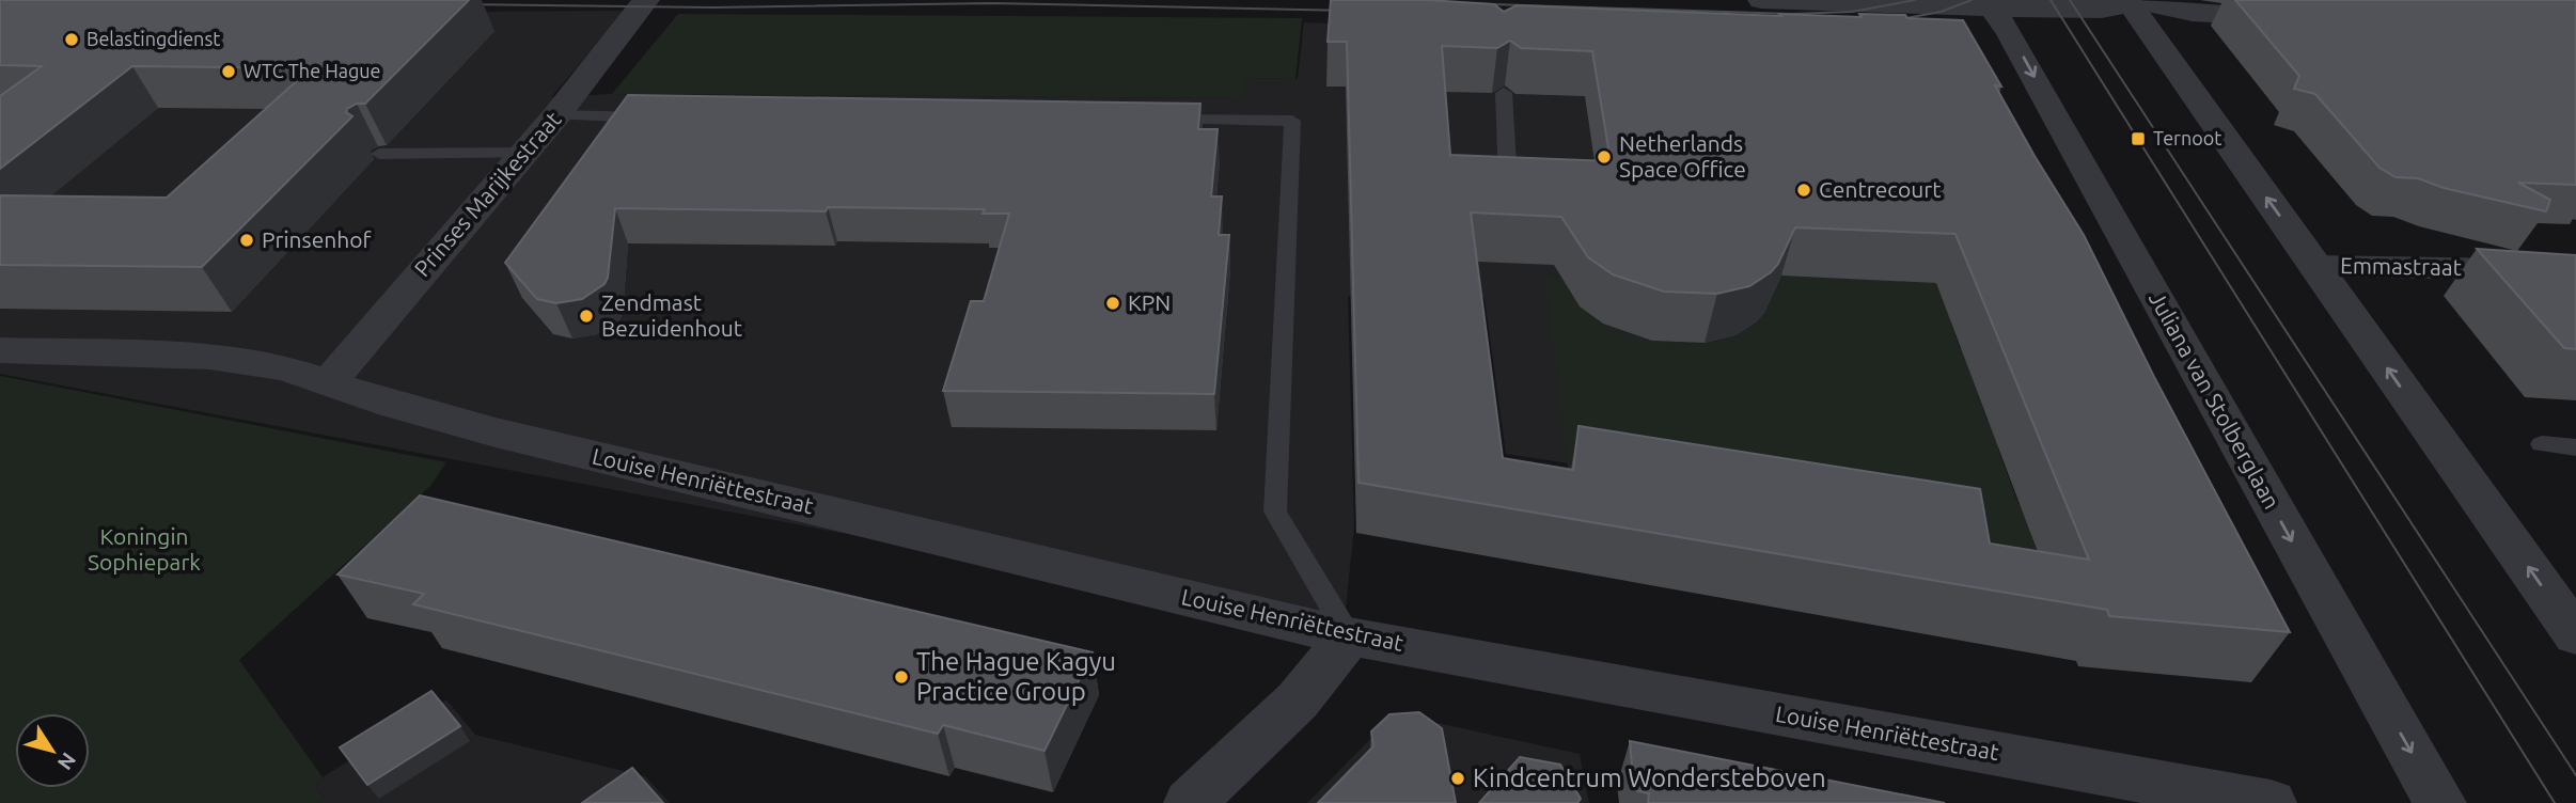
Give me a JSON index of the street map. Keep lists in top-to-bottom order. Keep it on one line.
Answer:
{"streets":{"street":["Prinses Marijkestraat","Emmastraat","Juliana van Stolberglaan","Louise Henriëttestraat"]},"crossings":[["Prinses Marijkestraat","Louise Henriëttestraat"]],"parks":["Koningin Sophiepark"],"places":{"other":["Belastingdienst","WTC The Hague","Netherlands Space Office","Centrecourt","Prinsenhof","KPN","Zendmast Bezuidenhout","The Hague Kagyu Practice Group","Kindcentrum Wondersteboven"],"transit":["Ternoot"]},"north":"bottom right"}
